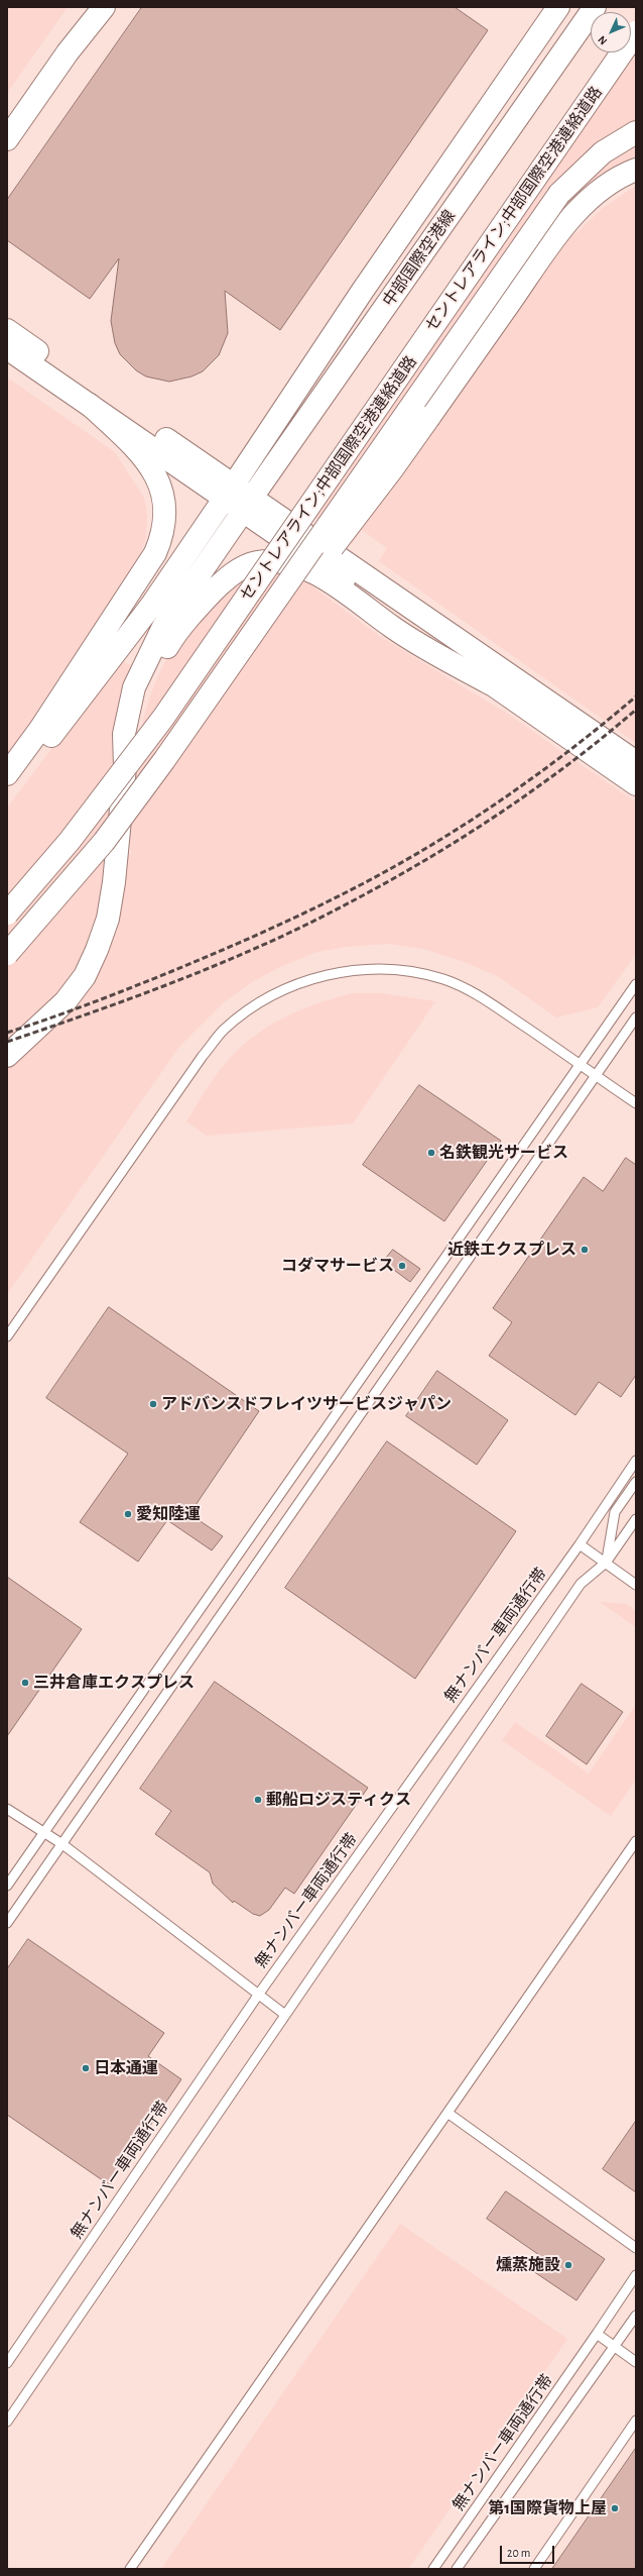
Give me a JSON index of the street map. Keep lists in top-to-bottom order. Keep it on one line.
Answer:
{"streets":{"main road":["セントレアライン;中部国際空港連絡道路","中部国際空港線"],"lane":["無ナンバー車両通行帯"]},"places":["名鉄観光サービス","近鉄エクスプレス","コダマサービス","アドバンスドフレイツサービスジャパン","愛知陸運","三井倉庫エクスプレス","郵船ロジスティクス","日本通運","燻蒸施設","第1国際貨物上屋"],"scale_bar":"20 m","north":"bottom left"}
